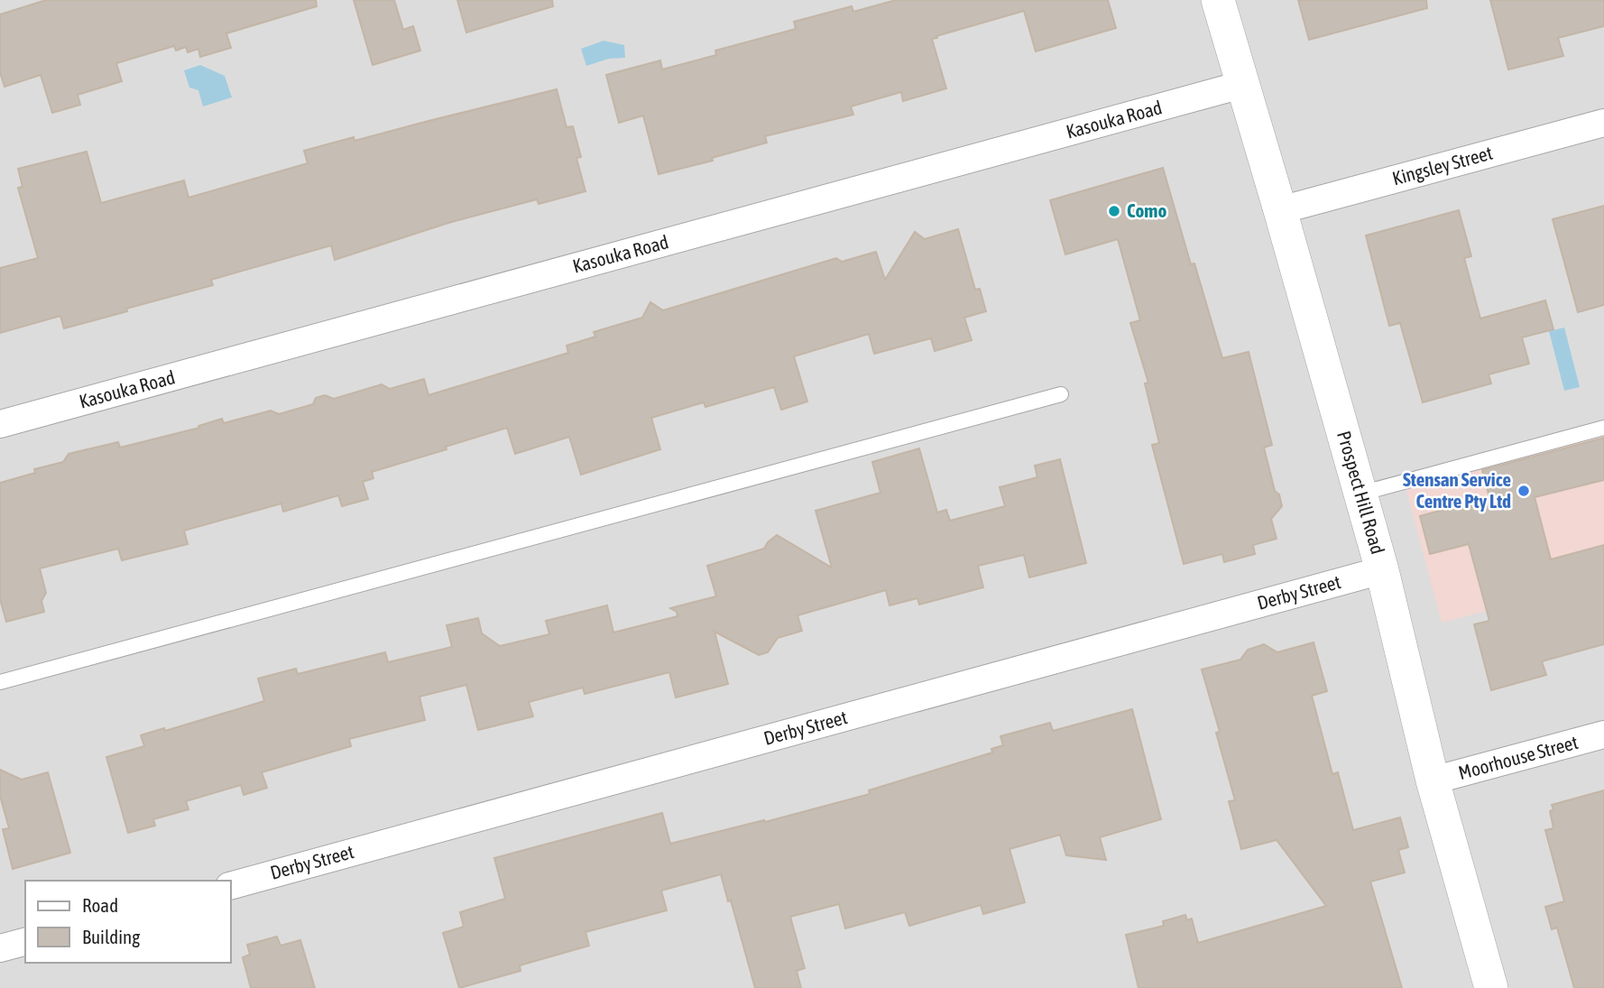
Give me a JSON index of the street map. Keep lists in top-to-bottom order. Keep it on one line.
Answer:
{"streets":{"street":["Kasouka Road","Kingsley Street","Prospect Hill Road","Derby Street","Moorhouse Street"]},"crossings":[["Kasouka Road","Prospect Hill Road"],["Kingsley Street","Prospect Hill Road"],["Prospect Hill Road","Derby Street"],["Prospect Hill Road","Moorhouse Street"]],"places":["Como","Stensan Service Centre Pty Ltd"],"legend":["Road","Building"]}
